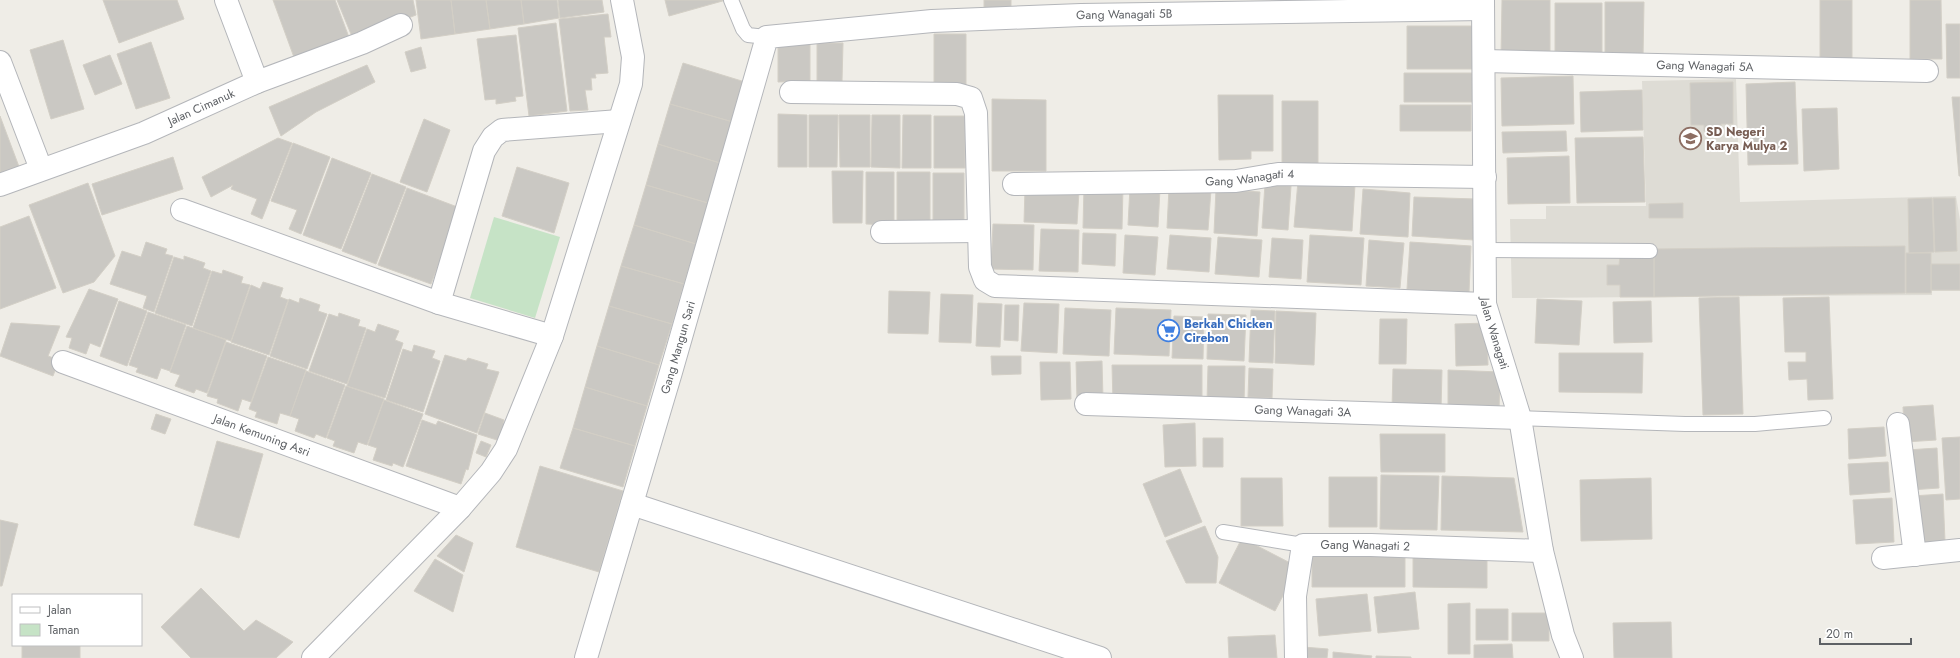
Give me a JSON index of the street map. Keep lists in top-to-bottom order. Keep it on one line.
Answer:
{"streets":{"street":["Gang Wanagati 5B","Gang Wanagati 5A","Jalan Cimanuk","Gang Wanagati 4","Jalan Wanagati","Gang Mangun Sari","Gang Wanagati 3A","Jalan Kemuning Asri","Gang Wanagati 2"]},"crossings":[["Gang Wanagati 5B","Jalan Wanagati"],["Gang Wanagati 5B","Gang Mangun Sari"],["Gang Wanagati 5A","Jalan Wanagati"],["Gang Wanagati 4","Jalan Wanagati"],["Jalan Wanagati","Gang Wanagati 3A"],["Jalan Wanagati","Gang Wanagati 2"]],"places":{"school or university":["SD Negeri Karya Mulya 2"],"supermarket":["Berkah Chicken Cirebon"]},"legend":["Jalan","Taman"],"scale_bar":"20 m"}
